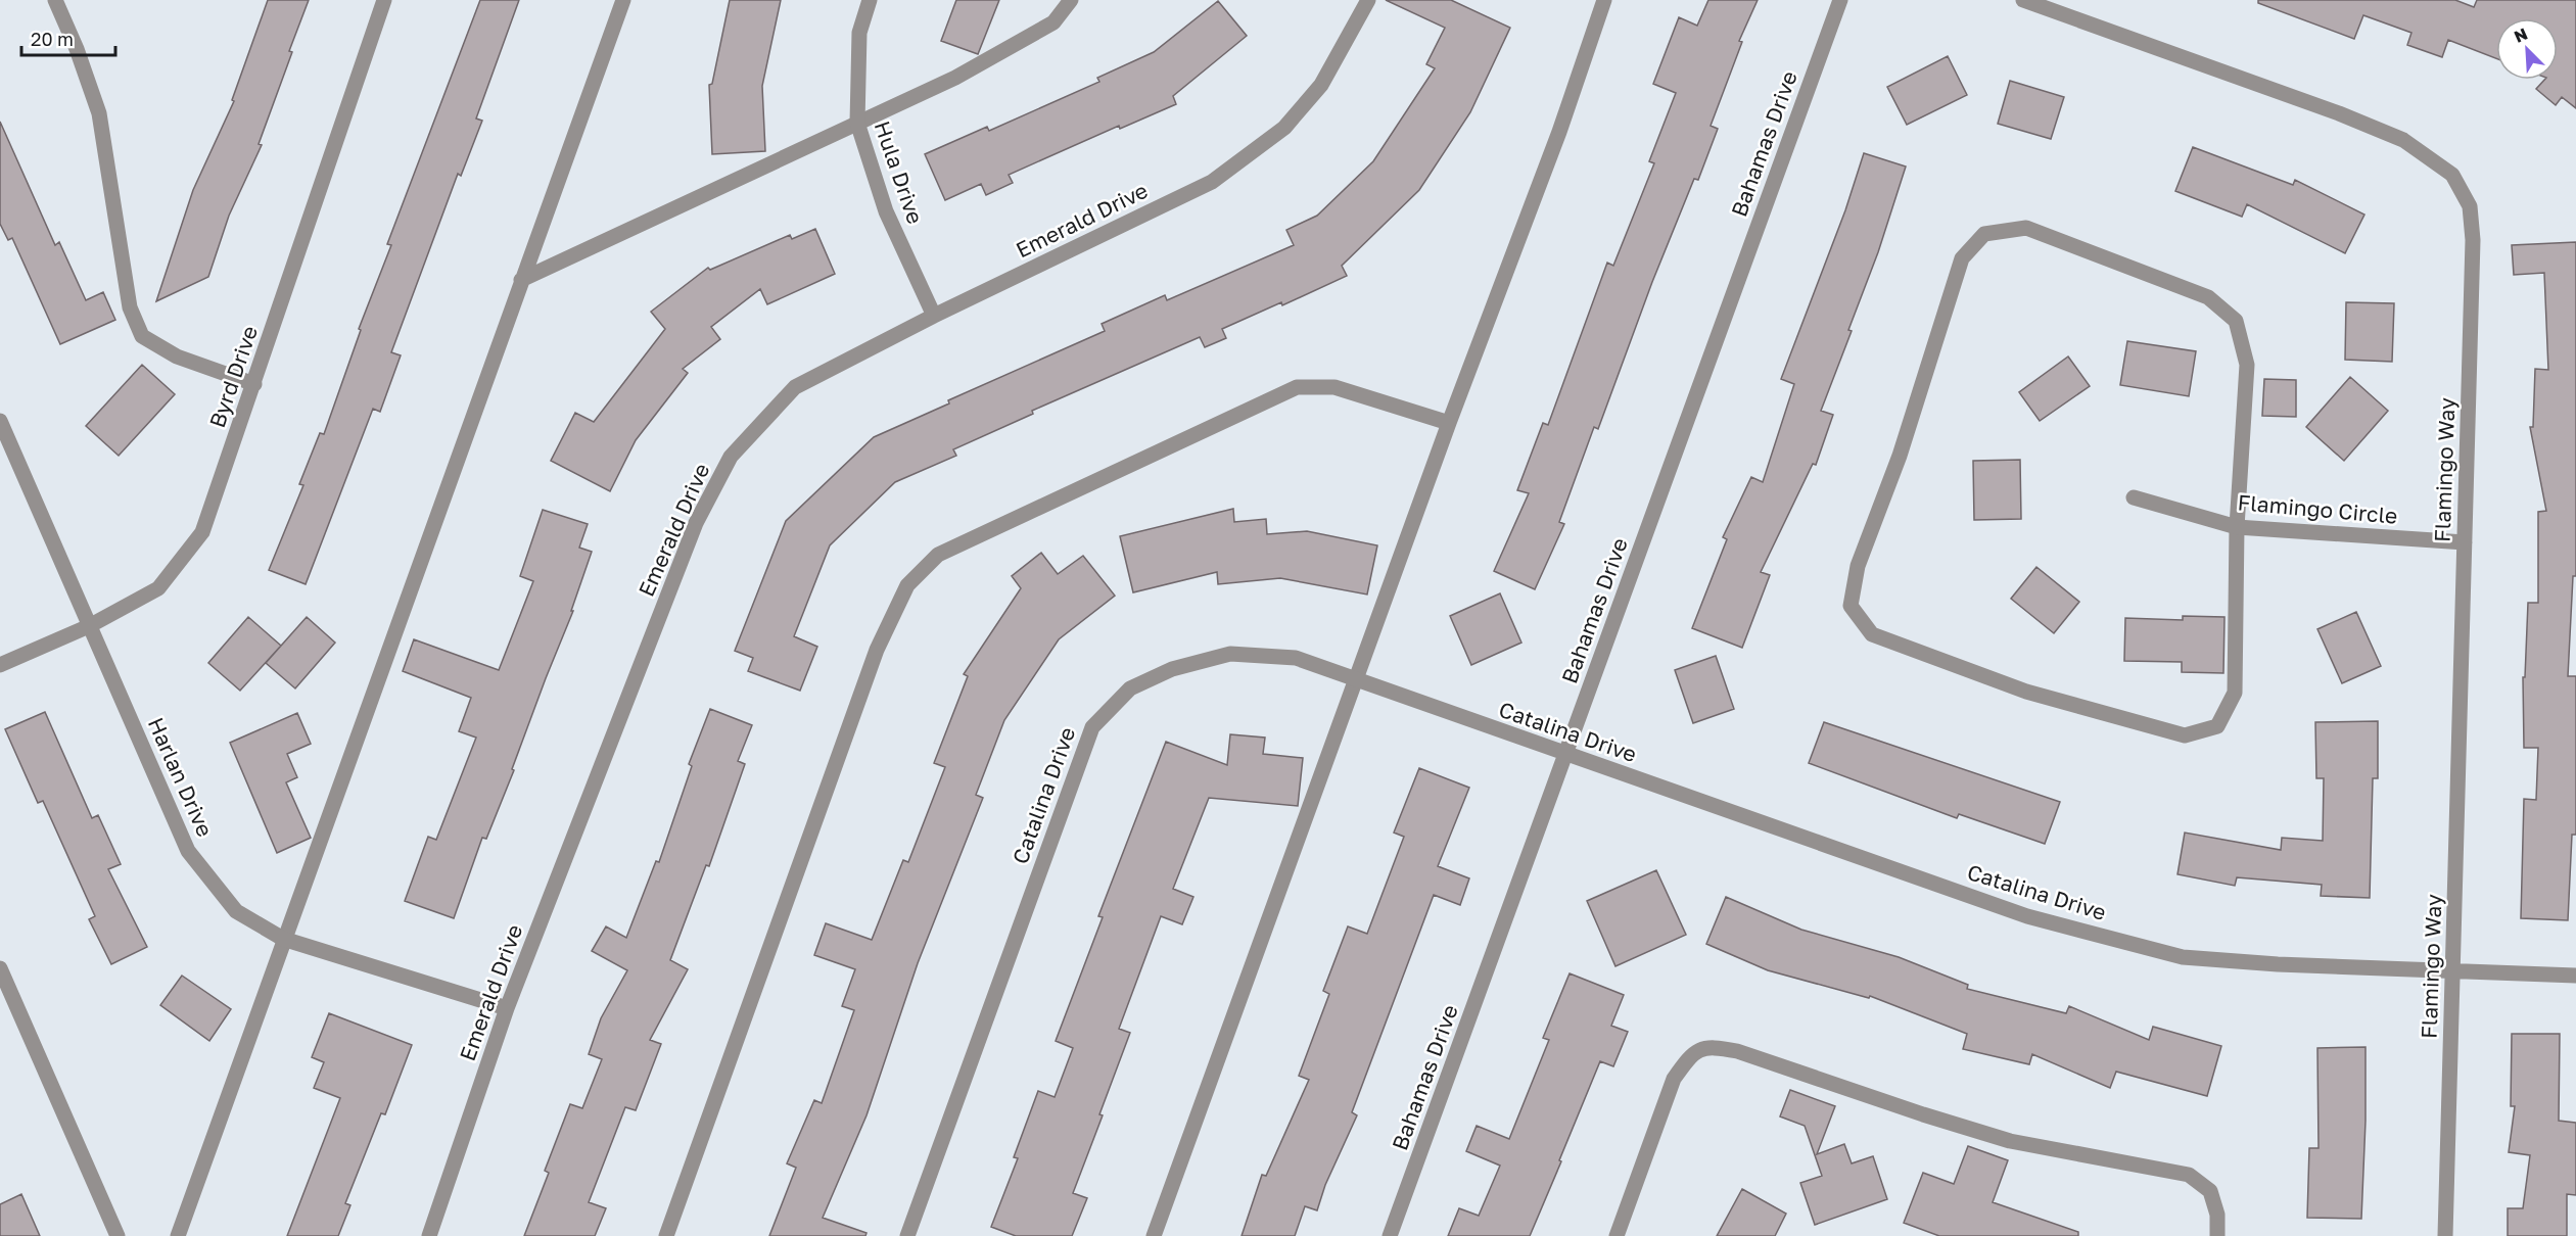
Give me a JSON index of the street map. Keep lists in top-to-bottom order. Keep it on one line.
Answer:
{"streets":{"street":["Bahamas Drive","Hula Drive","Emerald Drive","Byrd Drive","Flamingo Way","Flamingo Circle","Catalina Drive","Harlan Drive"]},"crossings":[["Bahamas Drive","Catalina Drive"],["Hula Drive","Emerald Drive"],["Emerald Drive","Harlan Drive"],["Byrd Drive","Harlan Drive"],["Flamingo Way","Flamingo Circle"],["Flamingo Way","Catalina Drive"]],"scale_bar":"20 m","north":"top left"}
